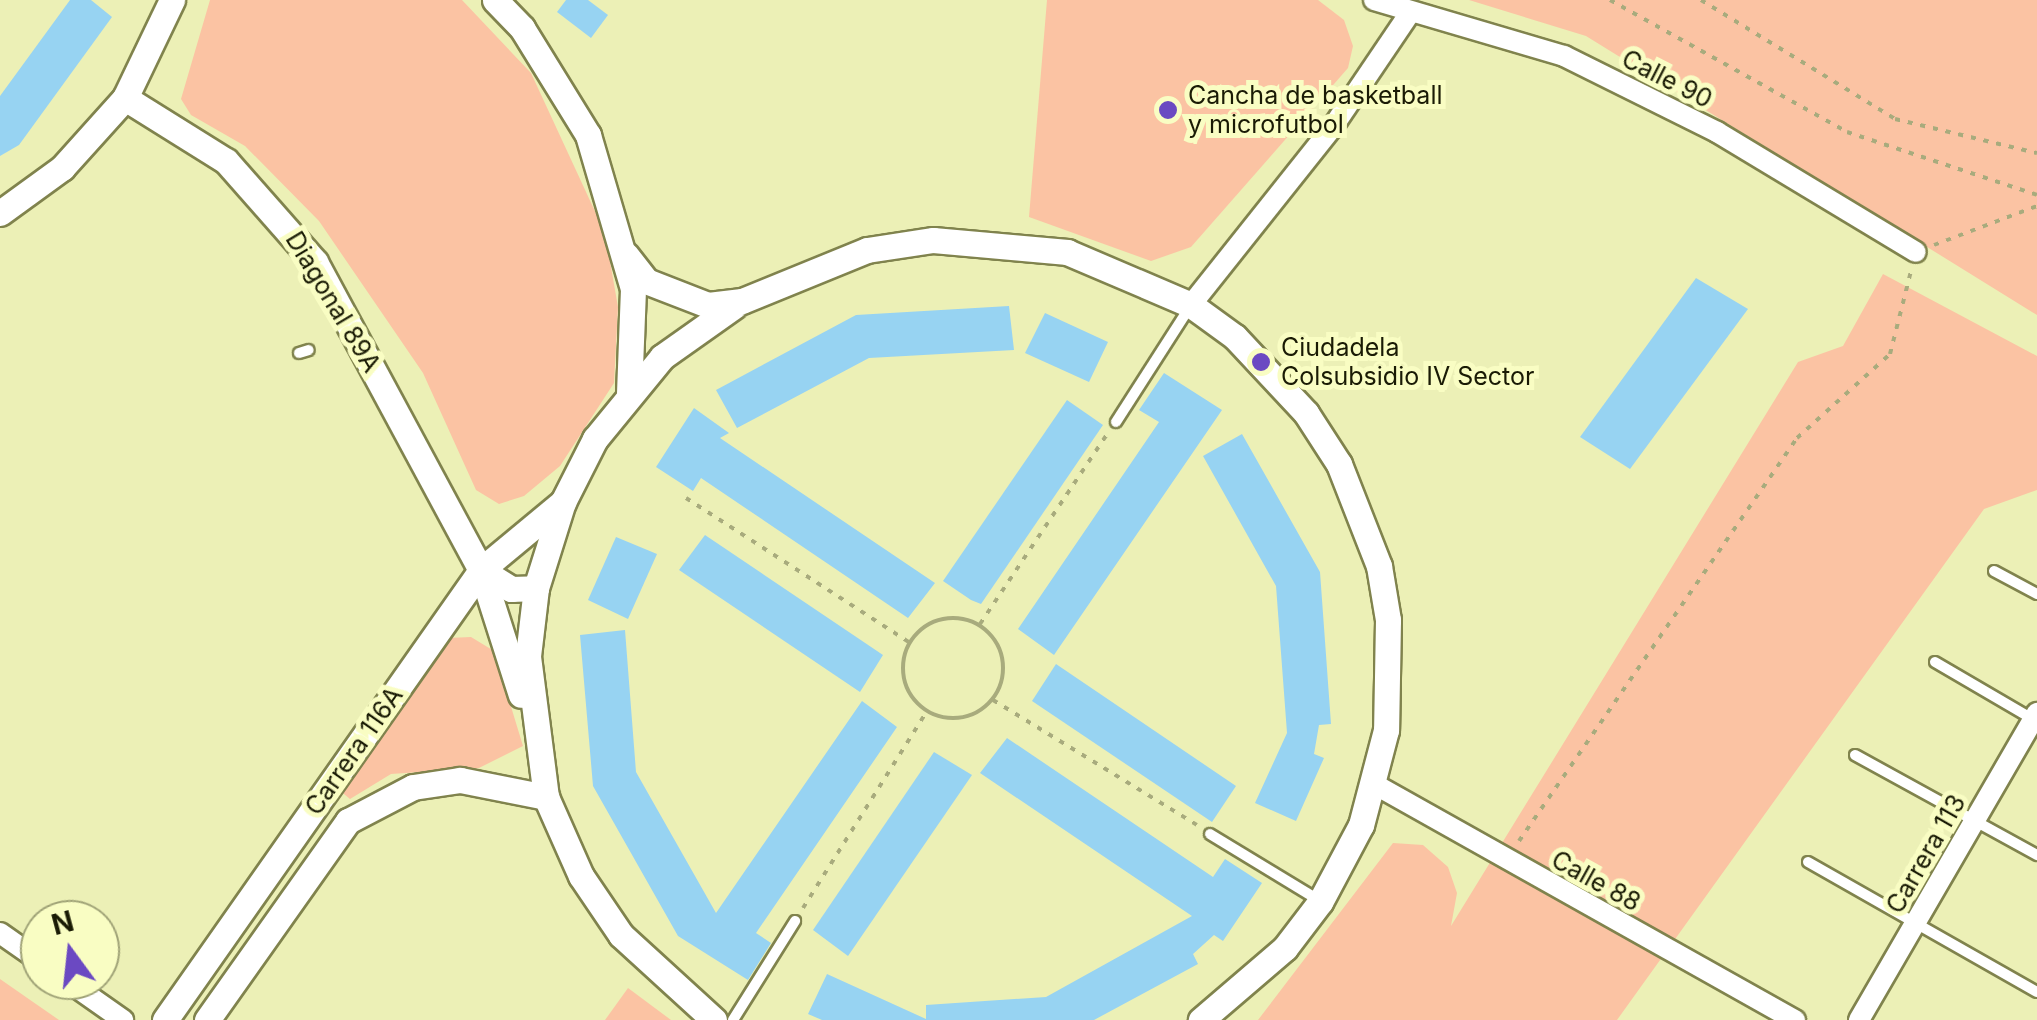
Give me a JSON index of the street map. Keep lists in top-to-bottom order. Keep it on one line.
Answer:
{"streets":{"street":["Calle 90","Diagonal 89A","Carrera 116A","Carrera 113","Calle 88"]},"crossings":[["Diagonal 89A","Carrera 116A"]],"places":["Cancha de basketball y microfutbol","Ciudadela Colsubsidio IV Sector"],"north":"top"}
